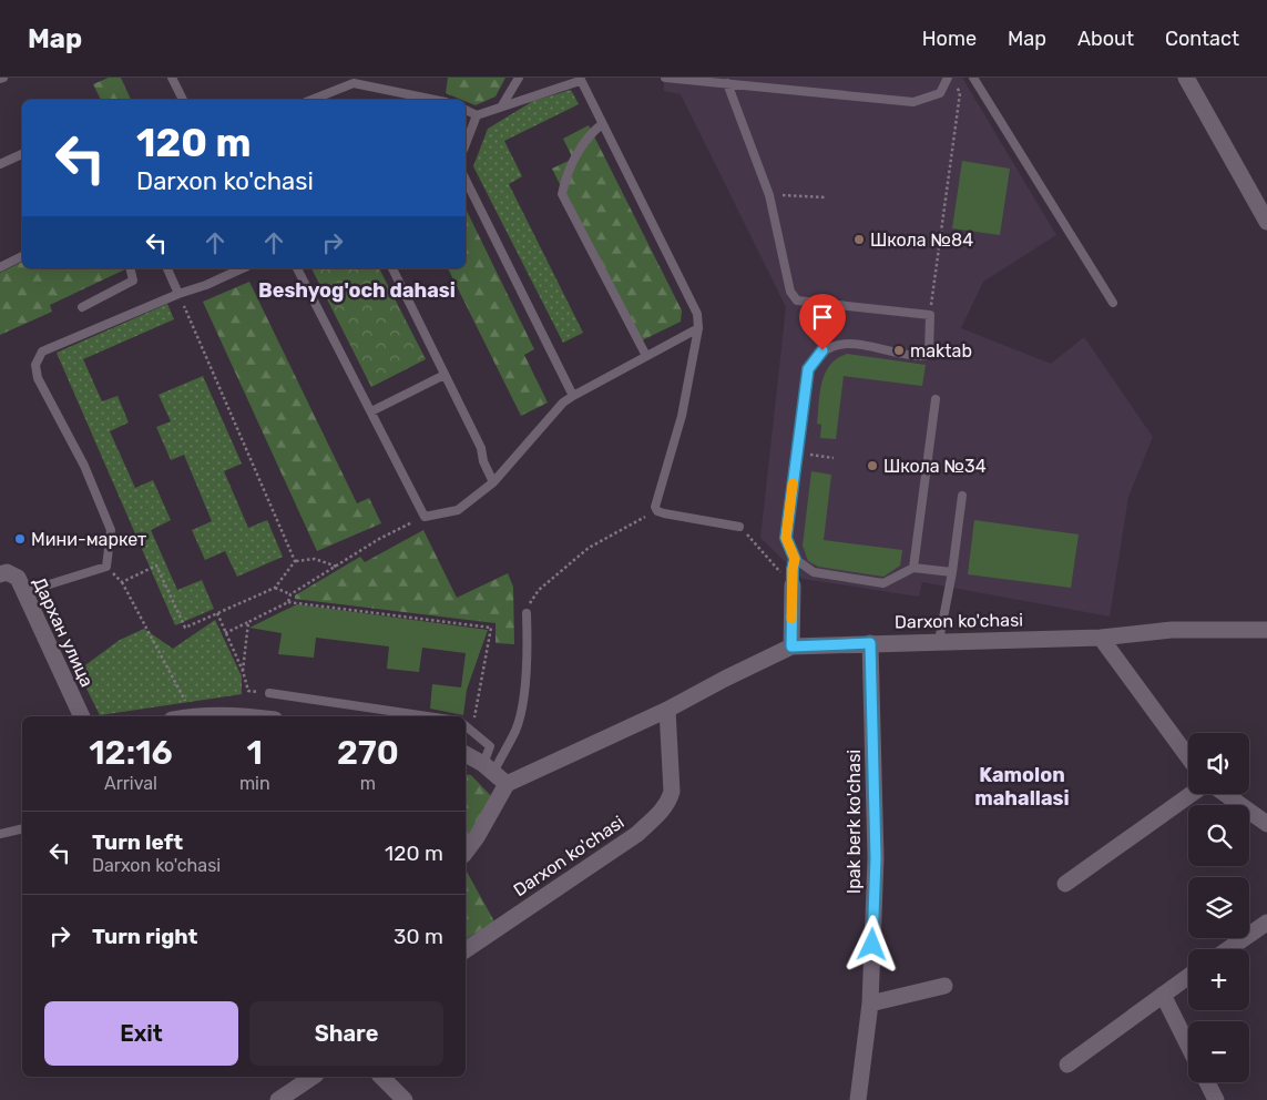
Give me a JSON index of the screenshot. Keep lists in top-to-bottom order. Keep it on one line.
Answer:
{"streets":{"street":["Darxon ko'chasi","Дархан улица","Ipak berk ko'chasi"]},"crossings":[["Darxon ko'chasi","Ipak berk ko'chasi"]],"districts":["Beshyog'och dahasi","Kamolon mahallasi"],"places":["Школа №84","maktab","Школа №34","Мини-маркет"],"page":{"header":"Map","nav":["Home","Map","About","Contact"],"turn":["120 m","Darxon ko'chasi"],"eta":["12:16","Arrival","1","min","270","m"],"map_buttons":["+","−"],"list":[{"name":"Turn left","note":"Darxon ko'chasi","value":"120 m"},{"name":"Turn right","value":"30 m"}],"buttons":["Exit","Share"]}}
